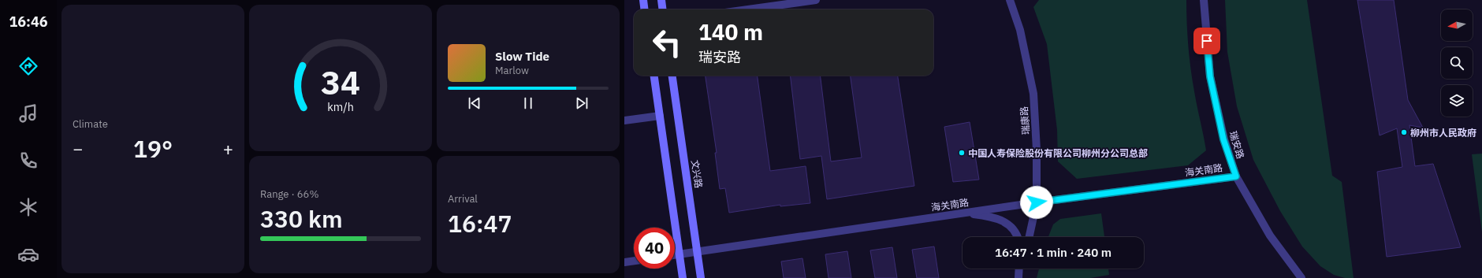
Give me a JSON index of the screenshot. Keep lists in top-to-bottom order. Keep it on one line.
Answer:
{"streets":{"main road":["文兴路"],"street":["瑞康路","瑞安路","海关南路"]},"crossings":[["瑞康路","海关南路"],["瑞安路","海关南路"],["海关南路","文兴路"]],"places":["柳州市人民政府","中国人寿保险股份有限公司柳州分公司总部"],"north":"left","page":{"tabs":"16:46","tile":["Climate",["Range · 66%","330 km"],["Arrival","16:47"]],"turn":["140 m","瑞安路"],"song":["Slow Tide","Marlow"],"heat":["−","19°","+"],"limit":"40","trip":"16:47 · 1 min · 240 m","gauge":["34","km/h"]}}
